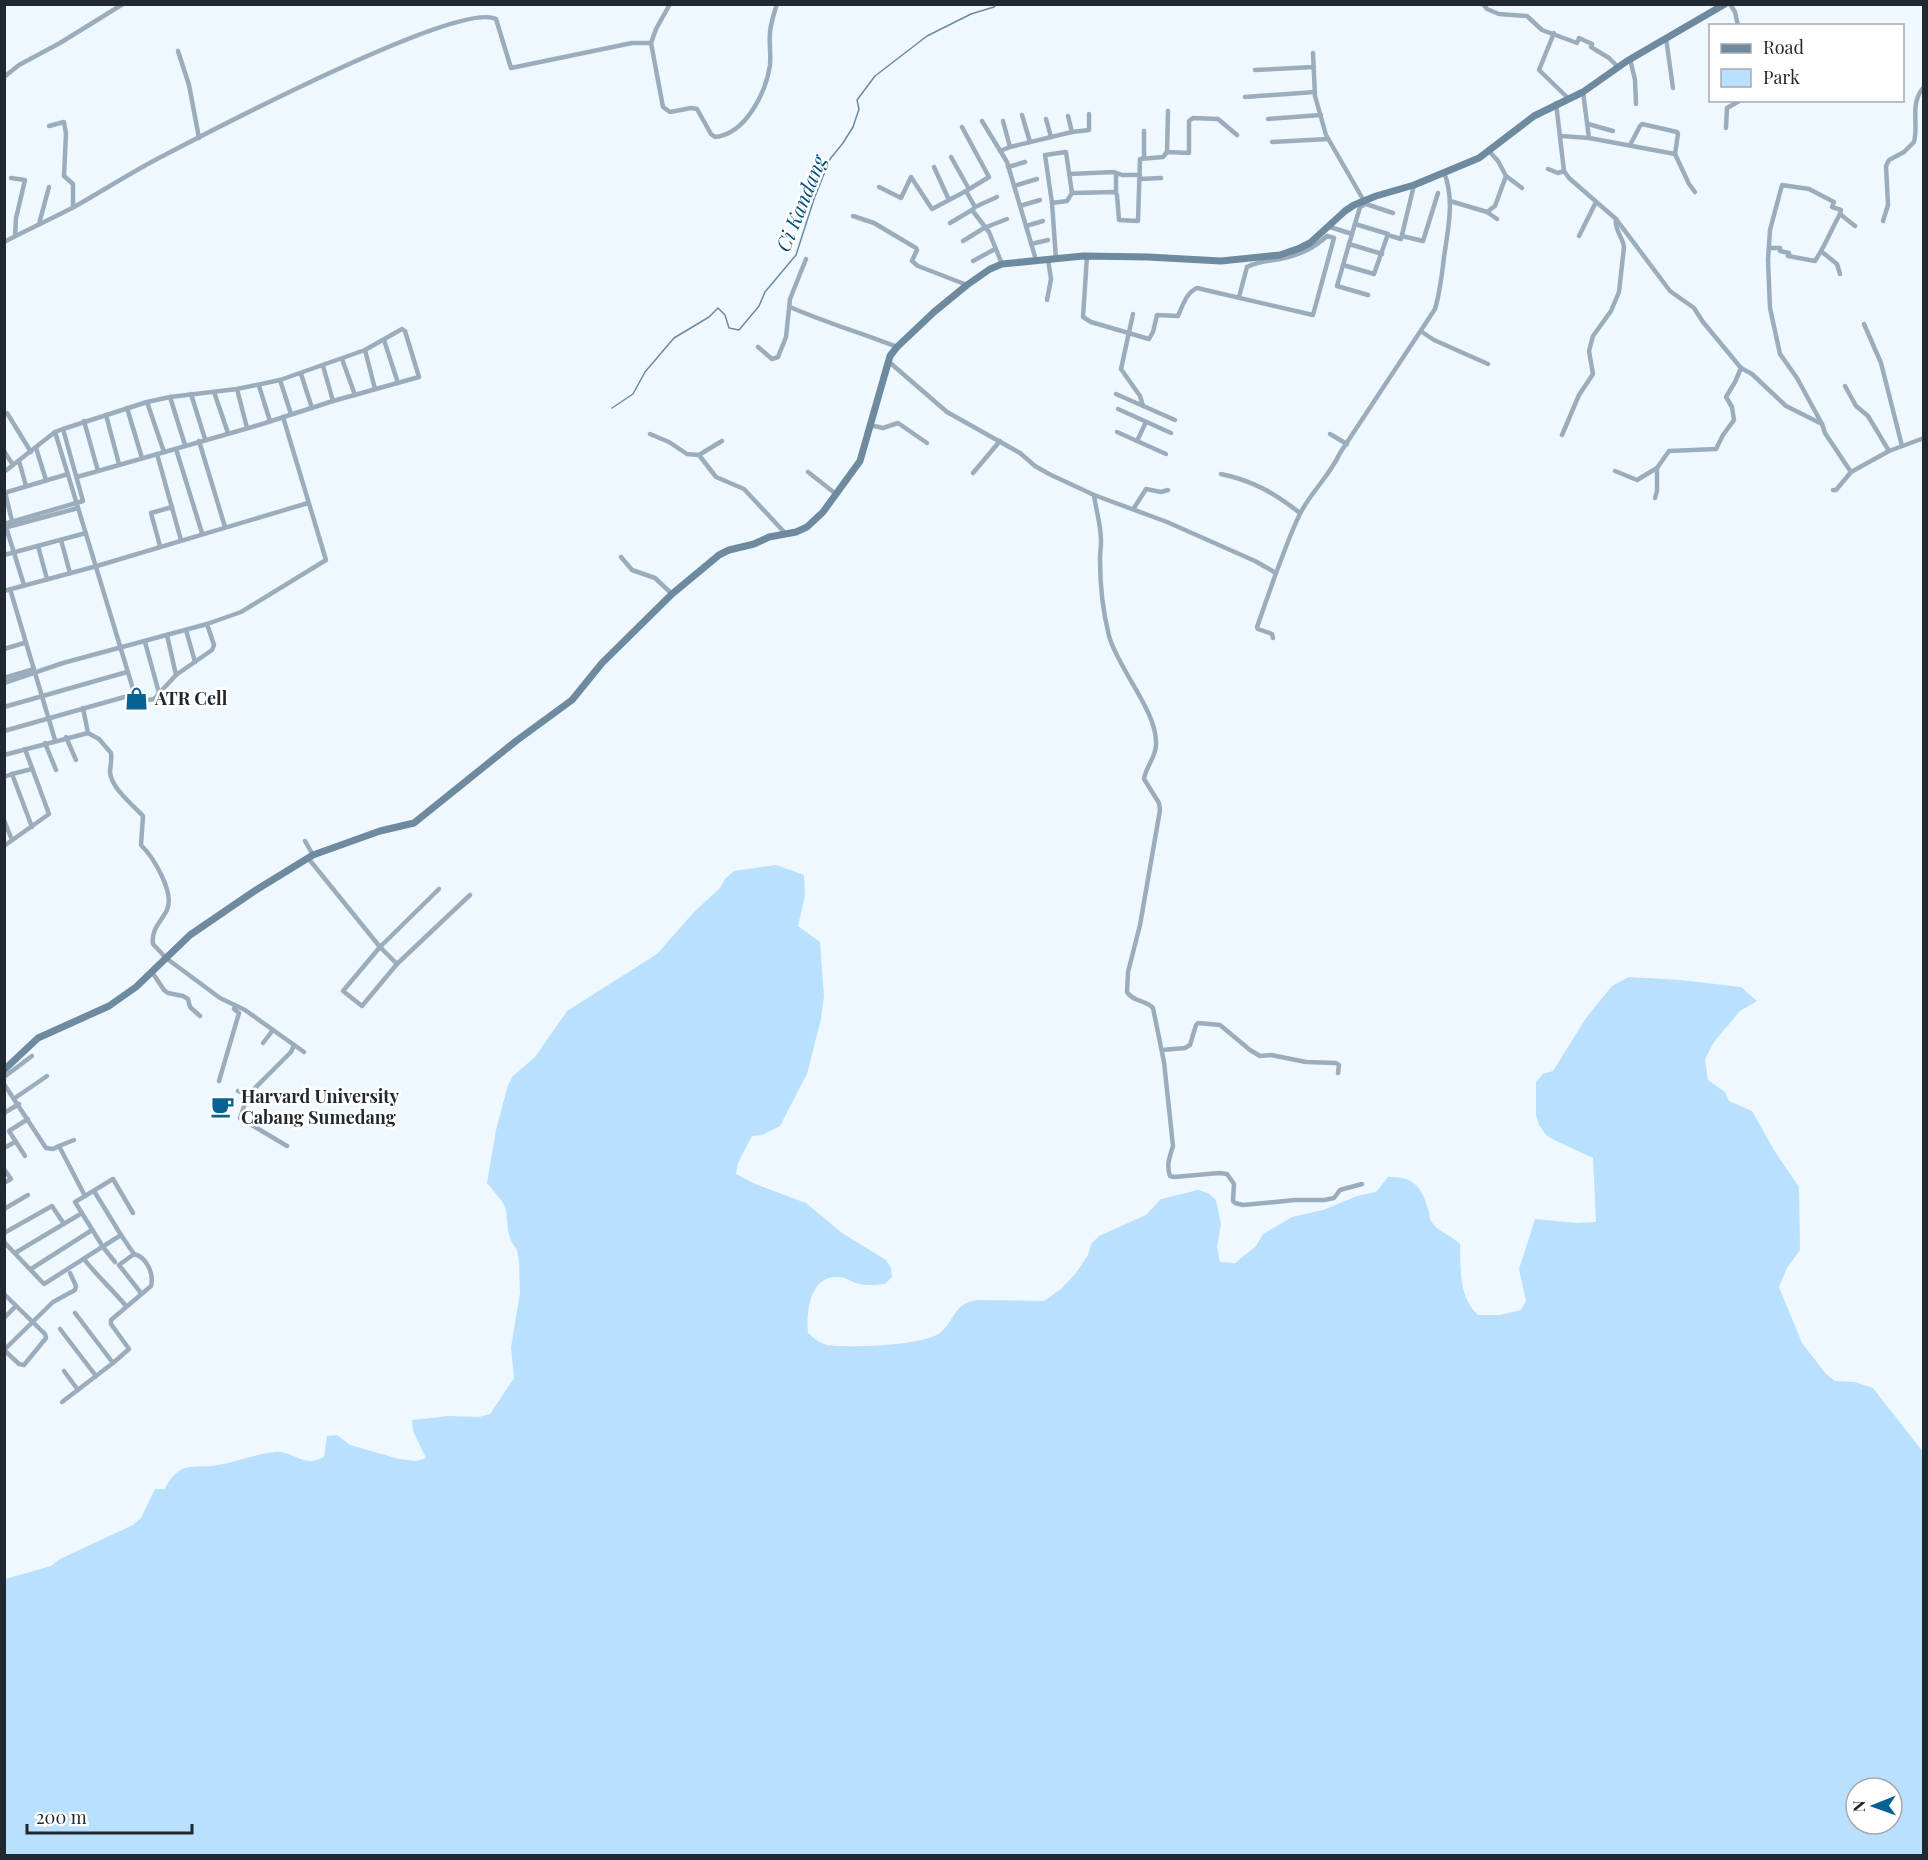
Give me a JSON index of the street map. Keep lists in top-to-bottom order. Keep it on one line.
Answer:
{"water":["Ci Kandang"],"places":{"shop":["ATR Cell"],"cafe":["Harvard University Cabang Sumedang"]},"legend":["Road","Park"],"scale_bar":"200 m","north":"left"}
